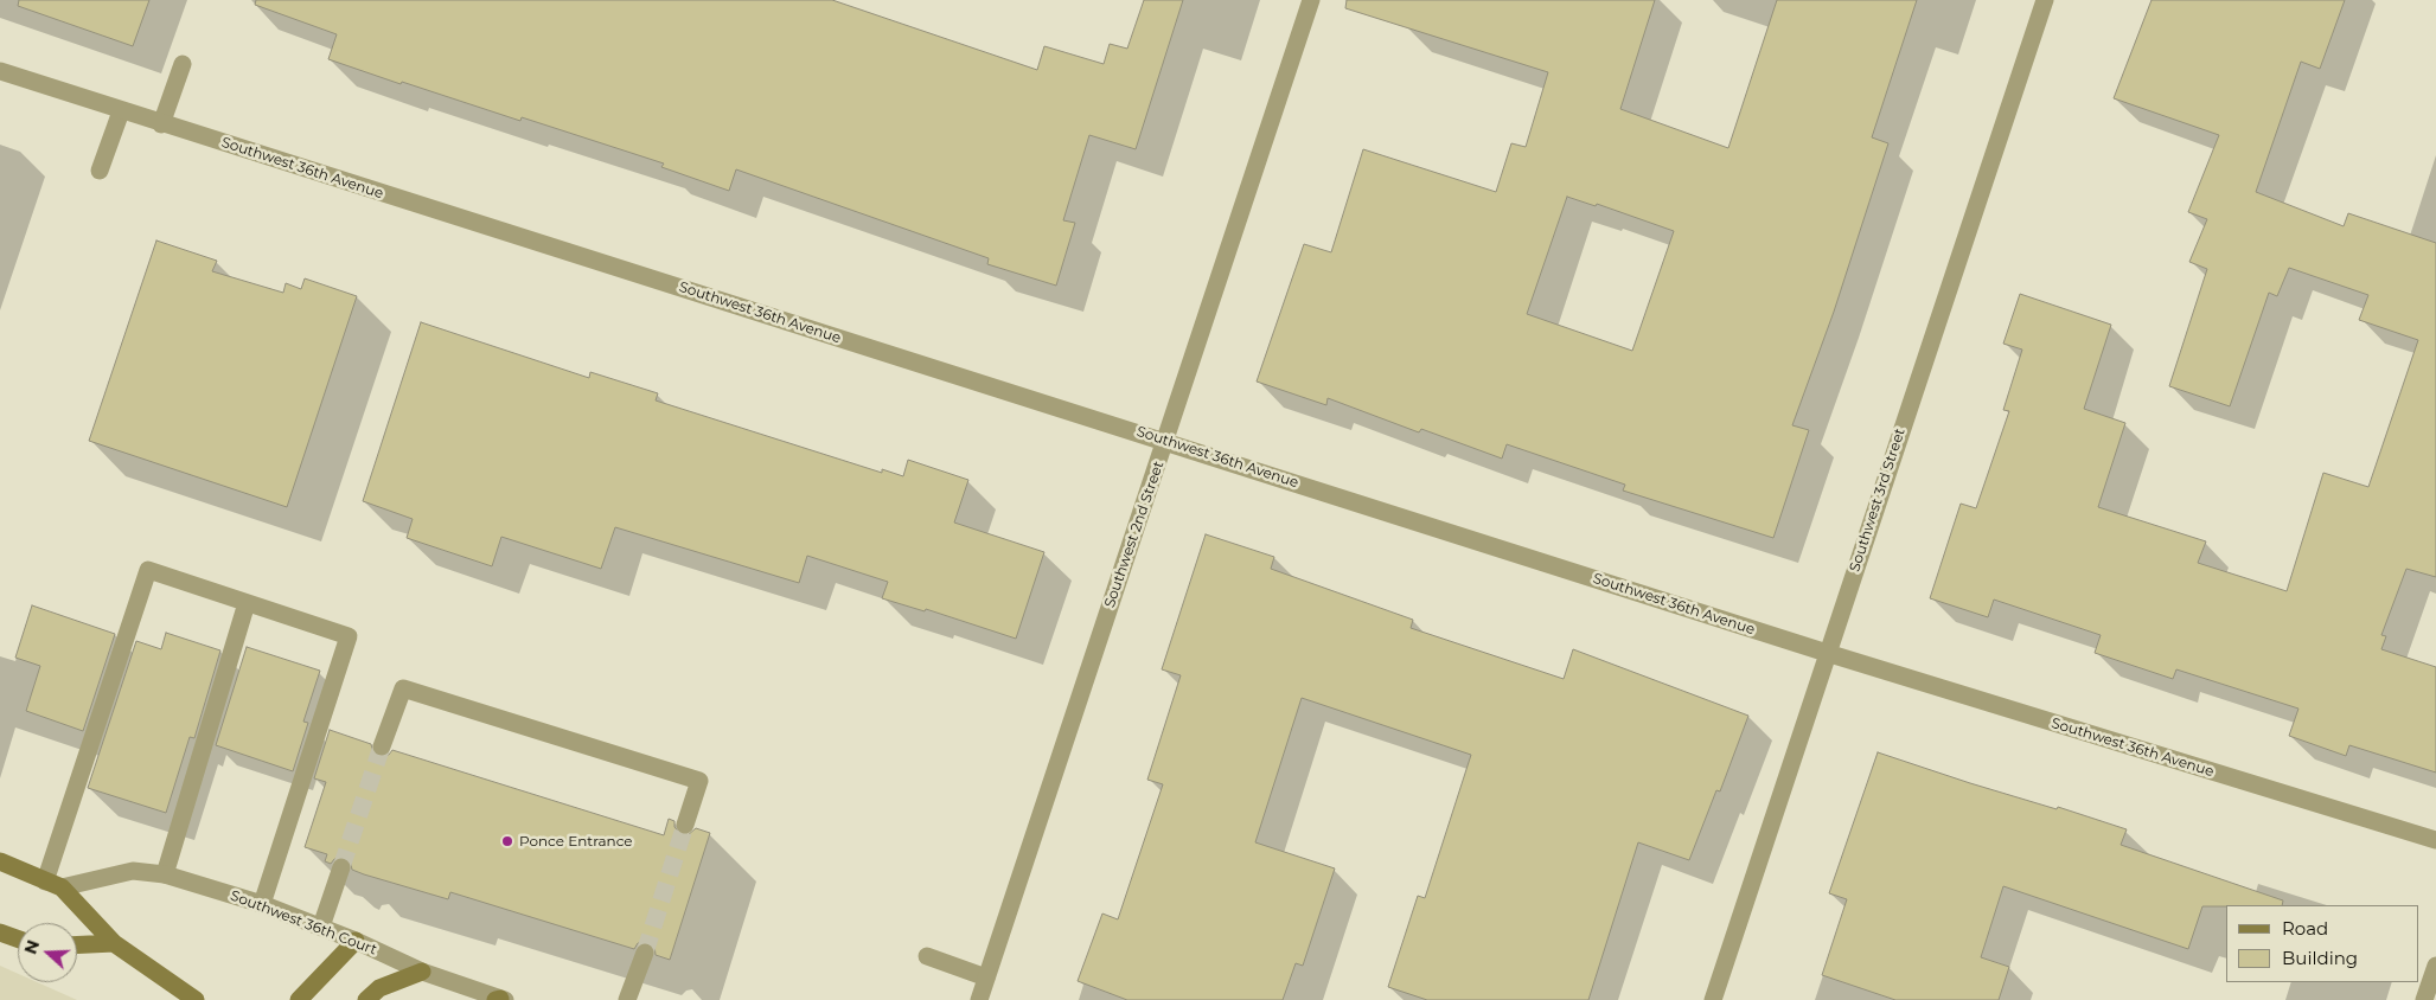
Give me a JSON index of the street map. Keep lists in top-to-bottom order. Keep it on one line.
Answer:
{"streets":{"street":["Southwest 36th Avenue","Southwest 3rd Street","Southwest 2nd Street","Southwest 36th Court"]},"crossings":[["Southwest 36th Avenue","Southwest 3rd Street"],["Southwest 36th Avenue","Southwest 2nd Street"]],"places":["Ponce Entrance"],"legend":["Road","Building"],"north":"left"}
